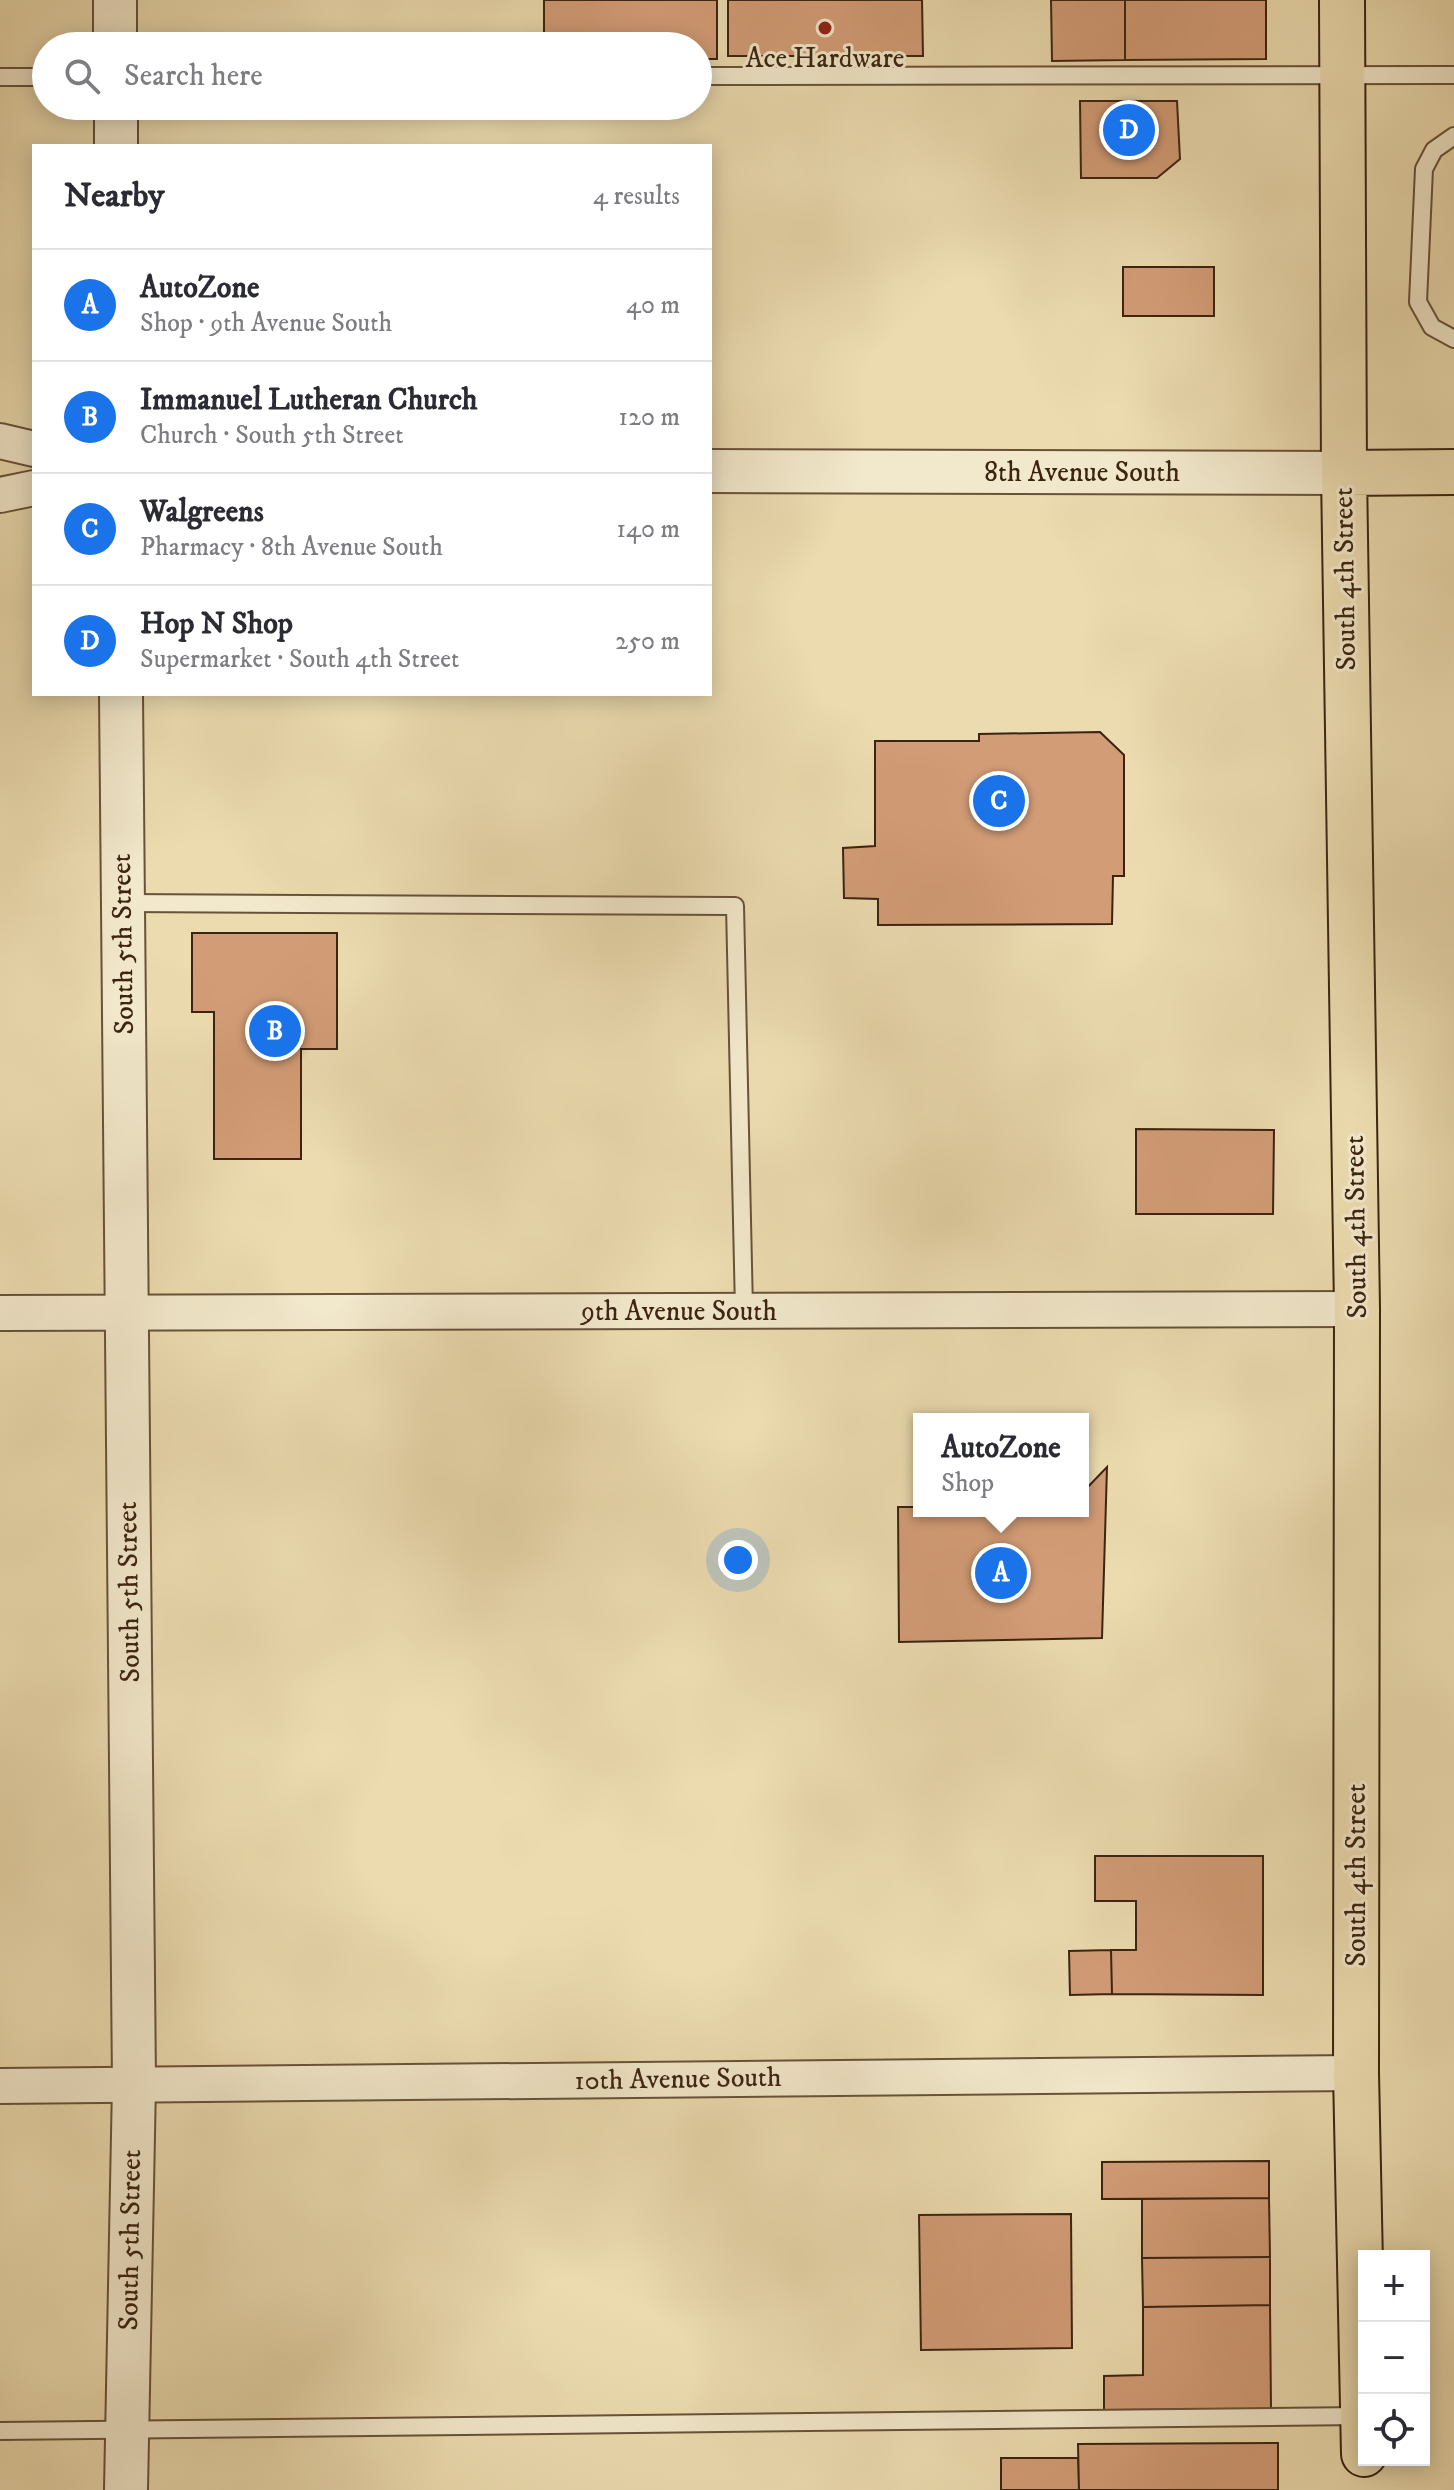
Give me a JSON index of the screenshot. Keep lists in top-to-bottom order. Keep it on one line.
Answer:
{"streets":{"main road":["8th Avenue South","South 4th Street"],"street":["South 5th Street","9th Avenue South","10th Avenue South"]},"crossings":[["8th Avenue South","South 4th Street"],["South 4th Street","9th Avenue South"],["South 4th Street","10th Avenue South"],["South 5th Street","9th Avenue South"],["South 5th Street","10th Avenue South"]],"places":["Ace Hardware"],"page":{"search":"Search here","pins":["D","C","B","A"],"heading":["Nearby","4 results"],"list":[{"mark":"A","name":"AutoZone","note":"Shop · 9th Avenue South","value":"40 m"},{"mark":"B","name":"Immanuel Lutheran Church","note":"Church · South 5th Street","value":"120 m"},{"mark":"C","name":"Walgreens","note":"Pharmacy · 8th Avenue South","value":"140 m"},{"mark":"D","name":"Hop N Shop","note":"Supermarket · South 4th Street","value":"250 m"}],"popup":["AutoZone","Shop"],"map_buttons":["+","−"]}}
